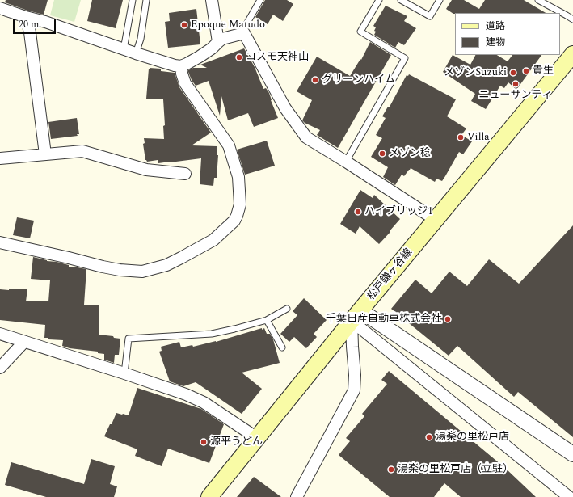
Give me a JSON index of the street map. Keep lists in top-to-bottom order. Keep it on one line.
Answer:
{"streets":{"main road":["松戸鎌ヶ谷線"]},"places":["Epoque Matudo","コスモ天神山","貴生","メゾンSuzuki","グリーンハイム","ニューサンティ","Villa","メゾン稔","ハイブリッジ1","千葉日産自動車株式会社","湯楽の里松戸店","源平うどん","湯楽の里松戸店（立駐）"],"legend":["道路","建物"],"scale_bar":"20 m"}
